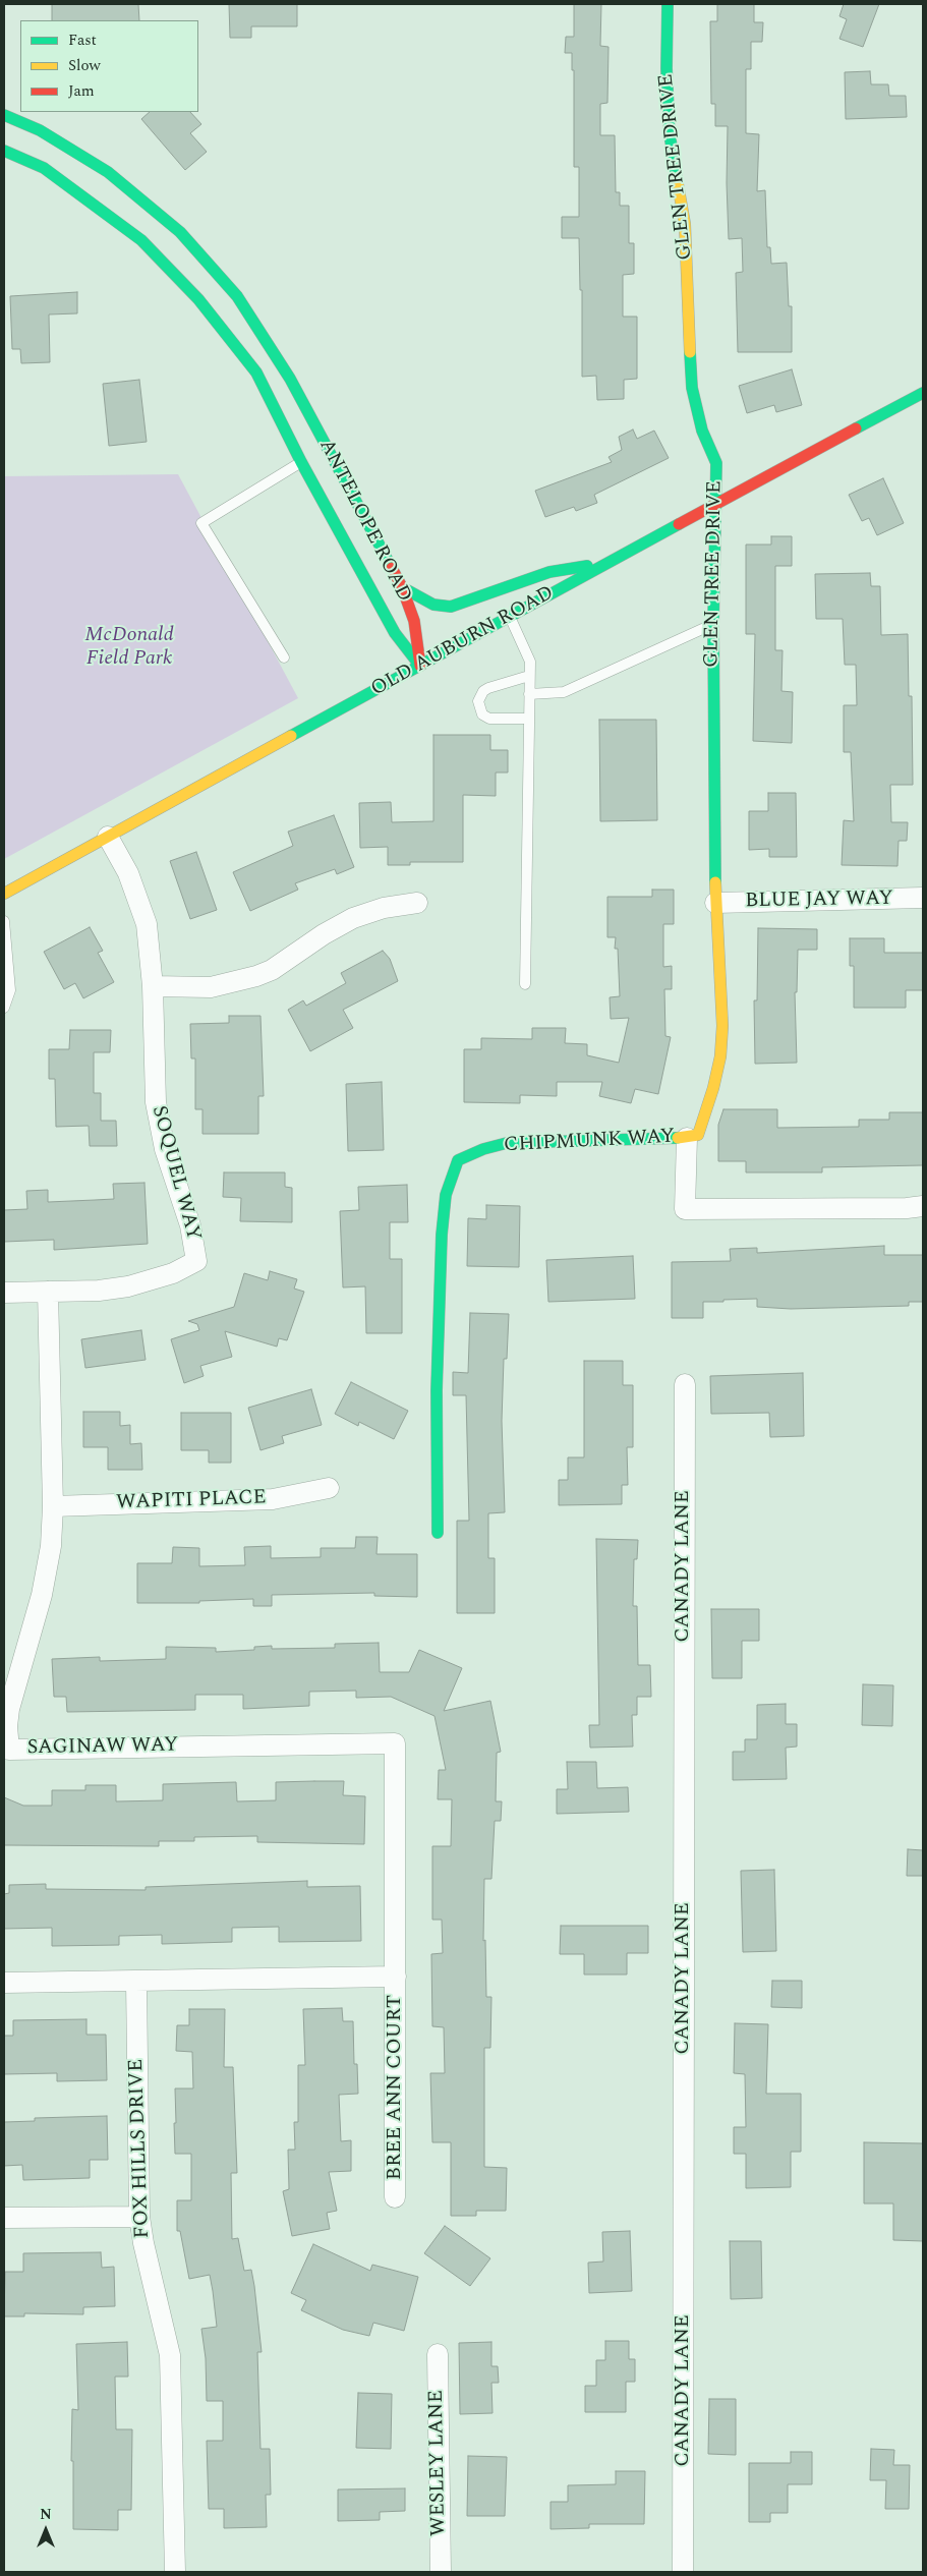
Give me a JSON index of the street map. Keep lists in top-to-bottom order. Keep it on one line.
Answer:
{"streets":{"main road":["GLEN TREE DRIVE","ANTELOPE ROAD","OLD AUBURN ROAD","CHIPMUNK WAY"],"street":["BLUE JAY WAY","SOQUEL WAY","WAPITI PLACE","CANADY LANE","SAGINAW WAY","BREE ANN COURT","FOX HILLS DRIVE","WESLEY LANE"]},"crossings":[["GLEN TREE DRIVE","OLD AUBURN ROAD"],["GLEN TREE DRIVE","BLUE JAY WAY"],["GLEN TREE DRIVE","CHIPMUNK WAY"],["ANTELOPE ROAD","OLD AUBURN ROAD"],["OLD AUBURN ROAD","SOQUEL WAY"],["SOQUEL WAY","SAGINAW WAY"],["WAPITI PLACE","SAGINAW WAY"],["SAGINAW WAY","BREE ANN COURT"]],"parks":["McDonald Field Park"],"legend":["Fast","Slow","Jam"],"north":"top"}
